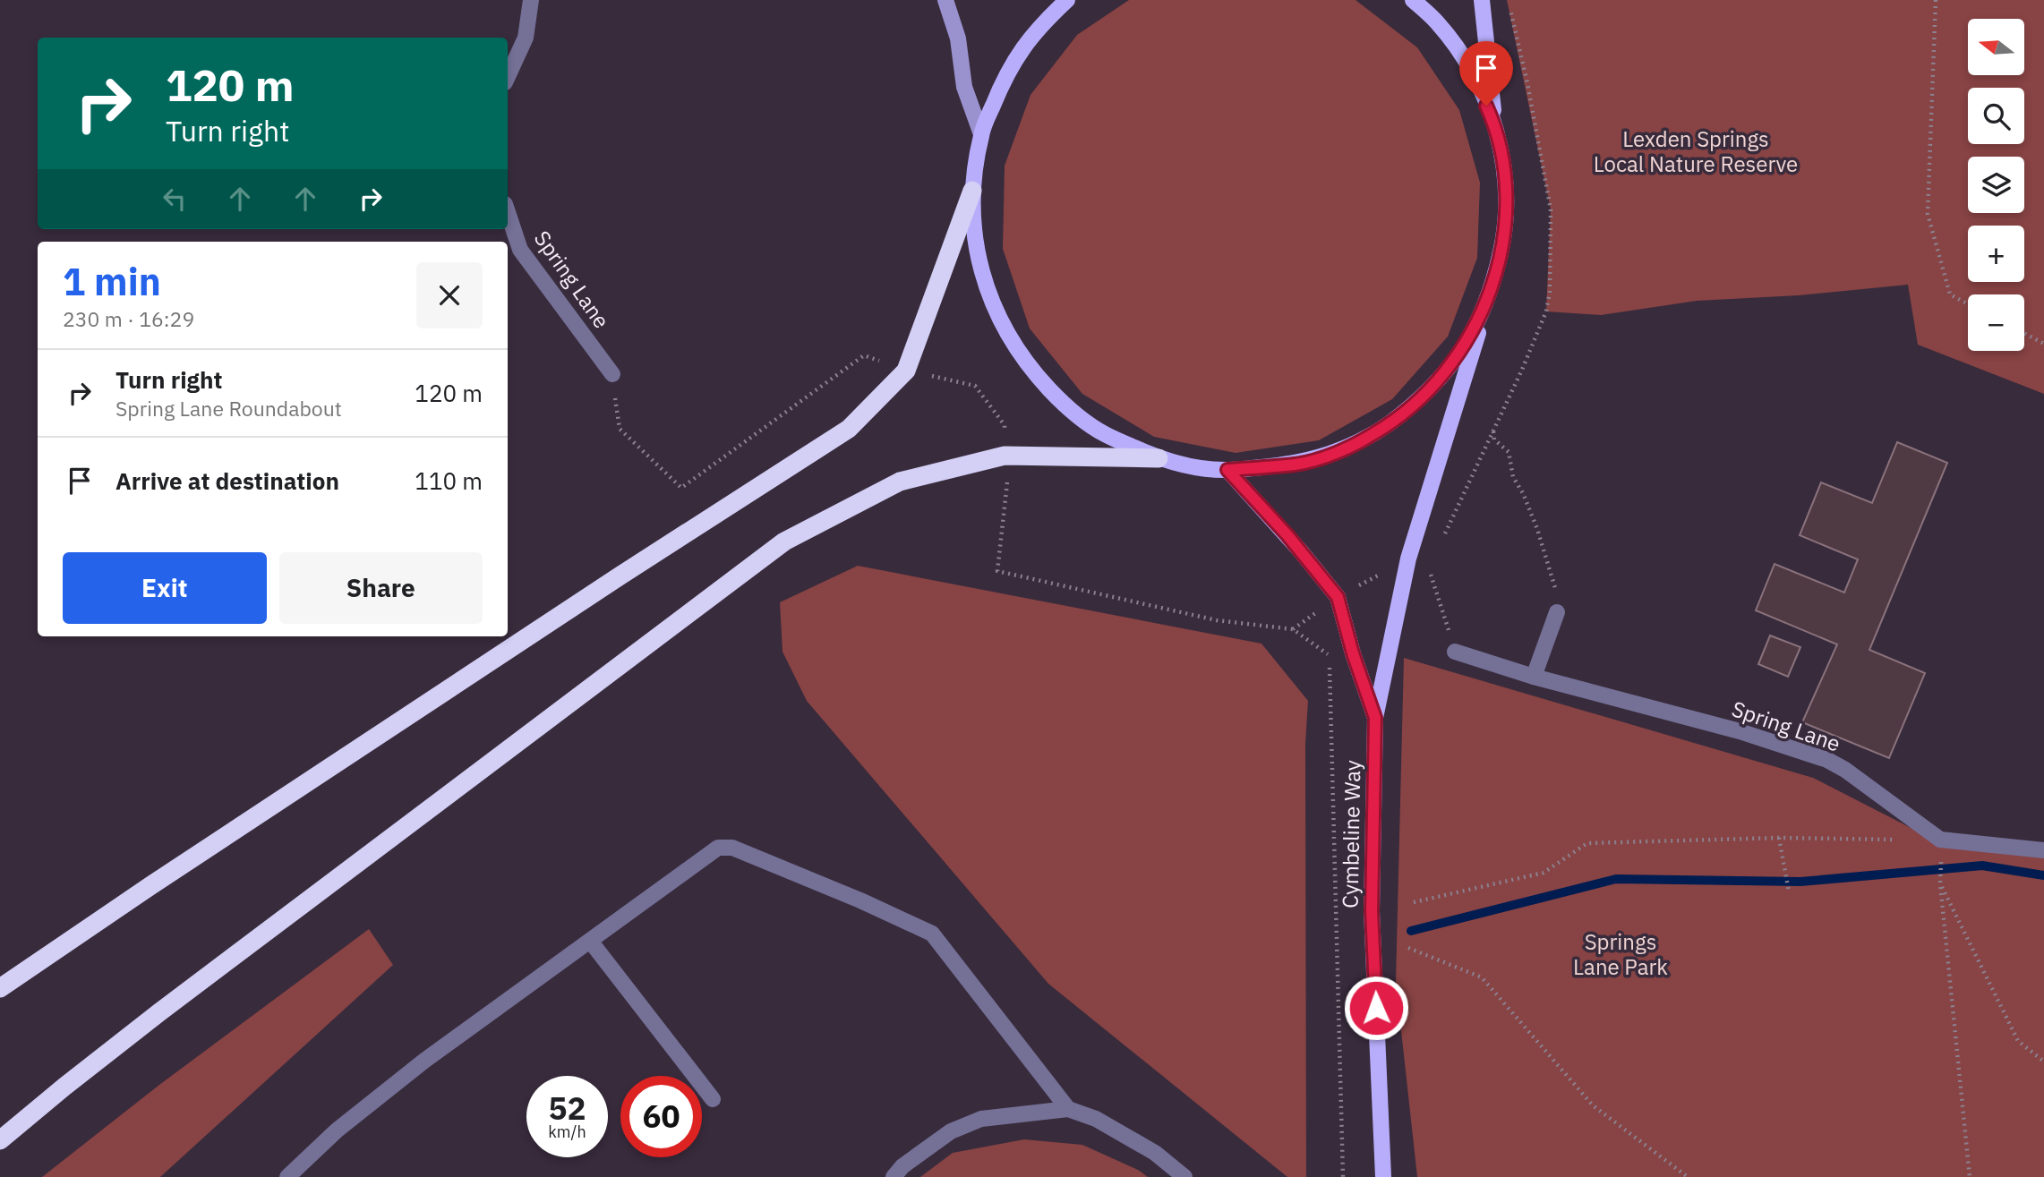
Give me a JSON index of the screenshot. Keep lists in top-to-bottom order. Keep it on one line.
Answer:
{"streets":{"main road":["Cymbeline Way"],"street":["Spring Lane"]},"parks":["Lexden Springs Local Nature Reserve","Springs Lane Park"],"north":"left","page":{"map_buttons":["+","−"],"turn":["120 m","Turn right"],"heading":["1 min","230 m · 16:29"],"list":[{"name":"Turn right","note":"Spring Lane Roundabout","value":"120 m"},{"name":"Arrive at destination","value":"110 m"}],"buttons":["Exit","Share"],"speed":"52 km/h","limit":"60"}}
